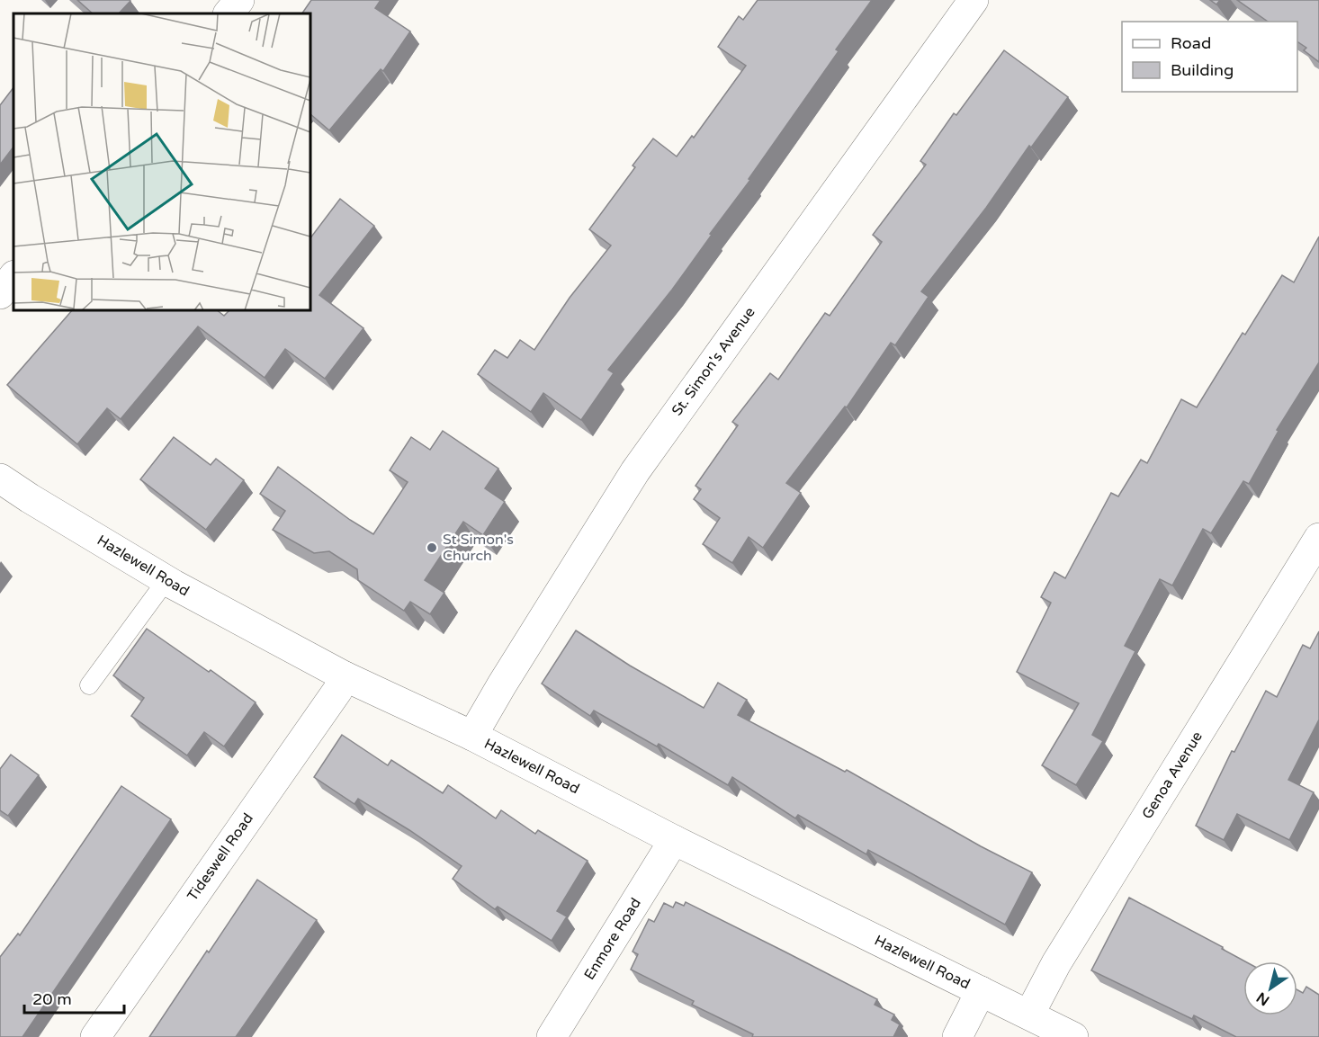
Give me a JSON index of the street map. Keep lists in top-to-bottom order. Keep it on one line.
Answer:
{"streets":{"street":["St. Simon's Avenue","Hazlewell Road","Genoa Avenue","Tideswell Road","Enmore Road"]},"crossings":[["St. Simon's Avenue","Hazlewell Road"],["Hazlewell Road","Genoa Avenue"],["Hazlewell Road","Tideswell Road"],["Hazlewell Road","Enmore Road"]],"places":["St Simon's Church"],"legend":["Road","Building"],"scale_bar":"20 m","north":"bottom left"}
